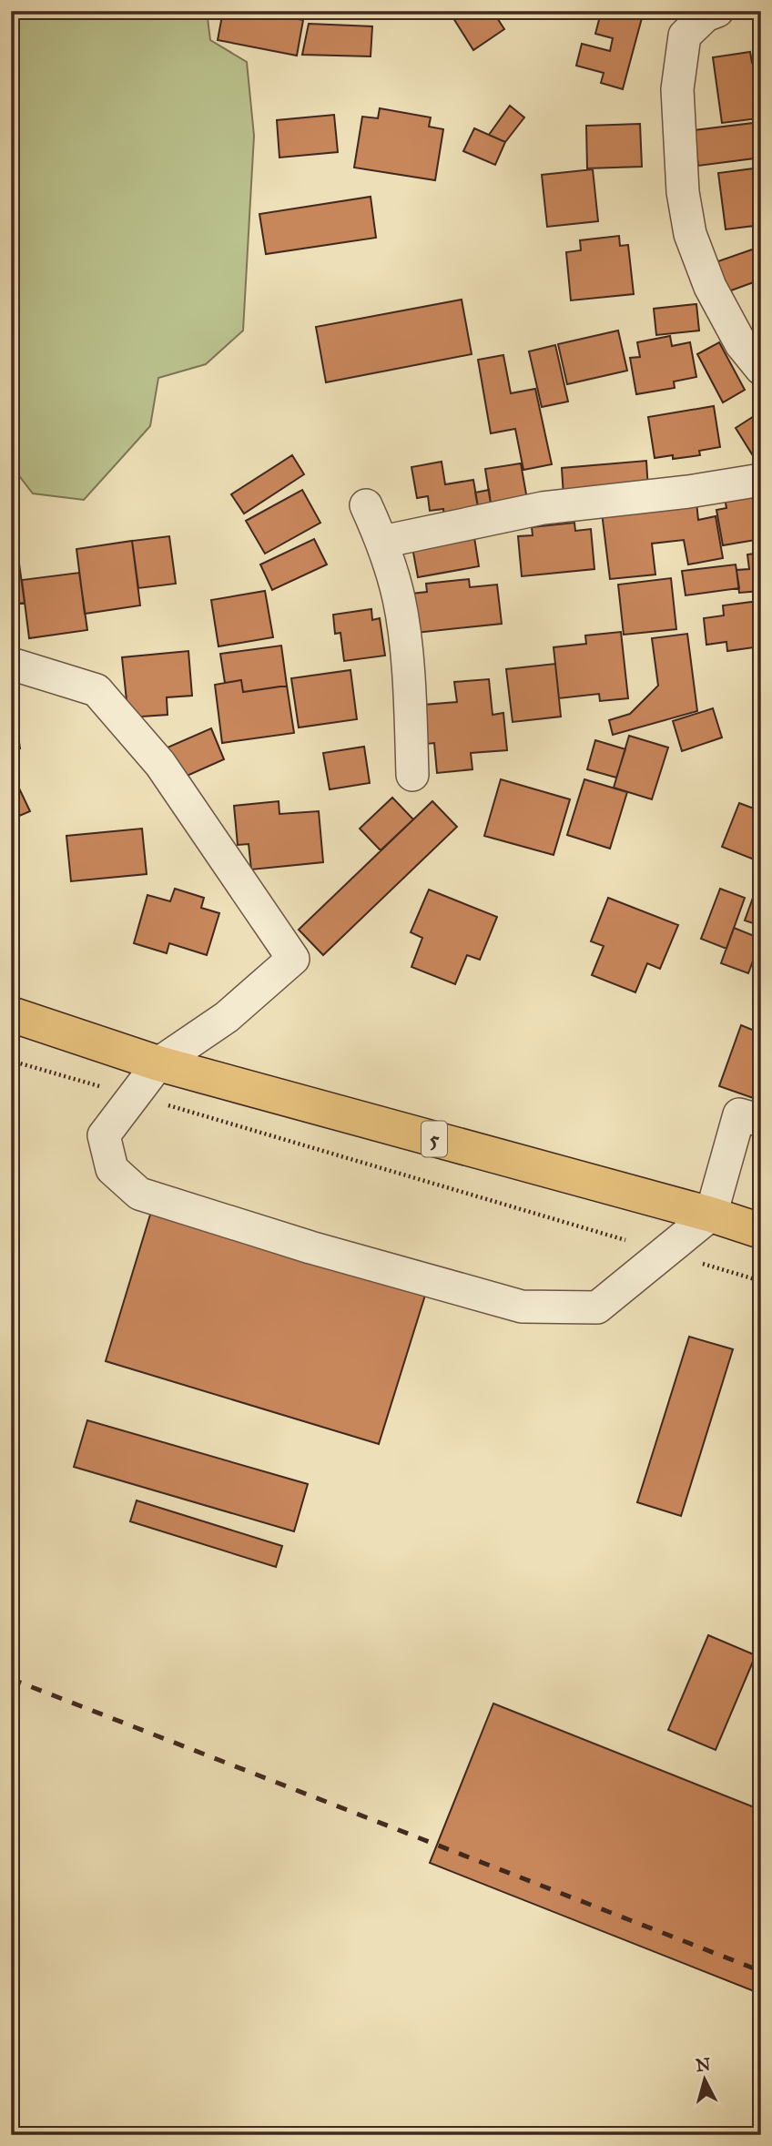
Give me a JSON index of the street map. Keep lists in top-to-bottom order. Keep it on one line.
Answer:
{"streets":{"highway":["5"]},"north":"top"}
